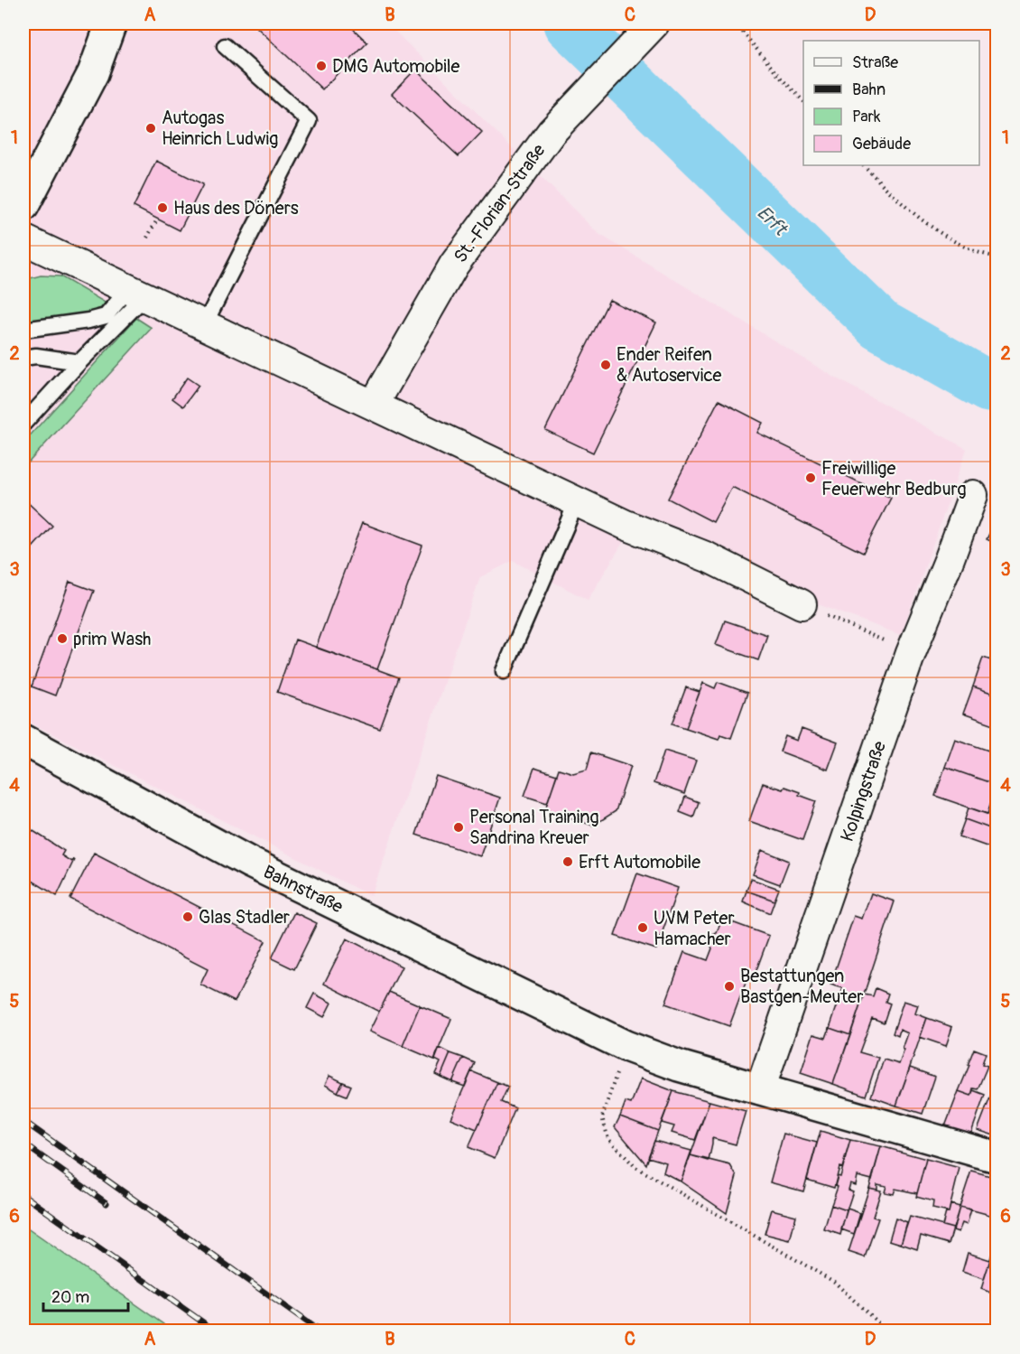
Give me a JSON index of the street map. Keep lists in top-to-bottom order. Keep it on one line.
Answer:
{"streets":{"street":["St.-Florian-Straße","Kolpingstraße","Bahnstraße"]},"water":["Erft"],"places":["DMG Automobile","Autogas Heinrich Ludwig","Haus des Döners","Ender Reifen & Autoservice","Freiwillige Feuerwehr Bedburg","prim Wash","Personal Training Sandrina Kreuer","Erft Automobile","Glas Stadler","UVM Peter Hamacher","Bestattungen Bastgen-Meuter"],"legend":["Straße","Bahn","Park","Gebäude"],"scale_bar":"20 m","grid":{"columns":["A","B","C","D"],"rows":["1","2","3","4","5","6"]}}
